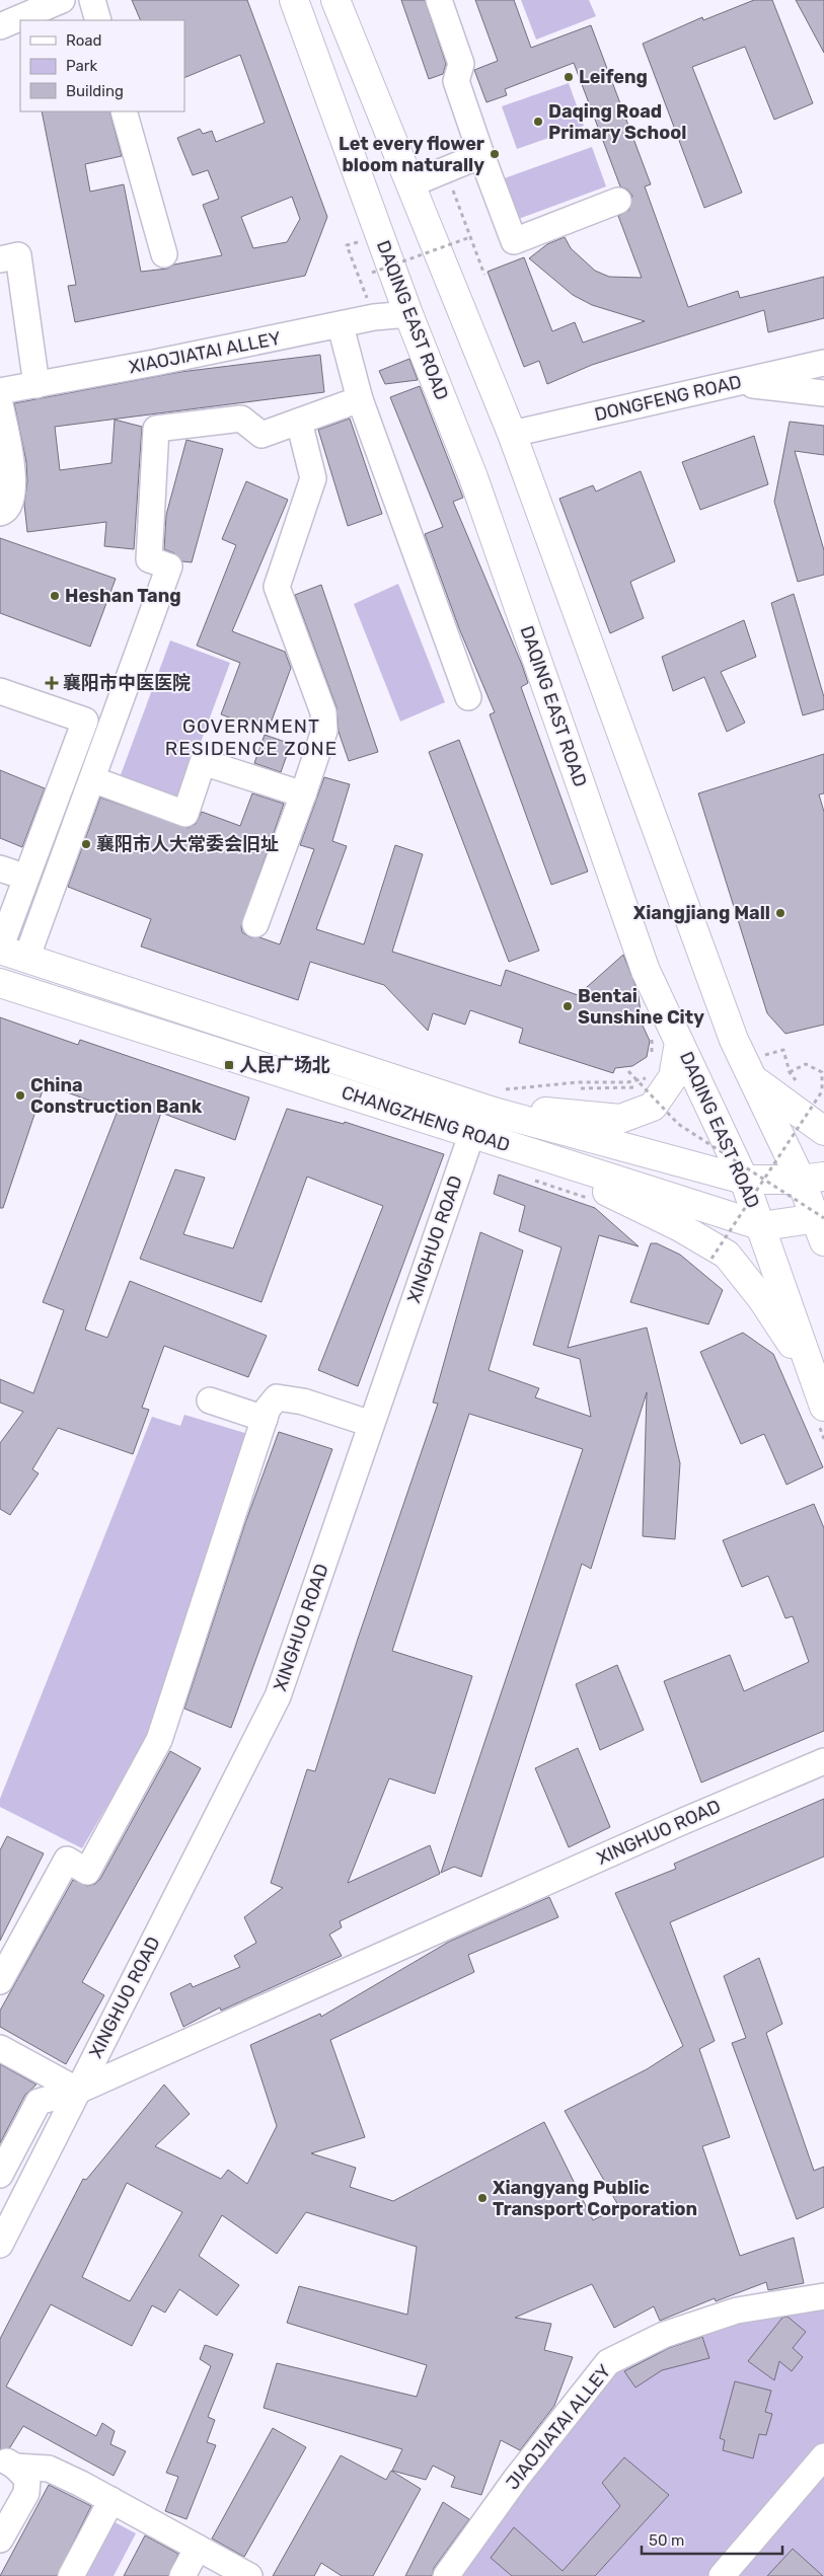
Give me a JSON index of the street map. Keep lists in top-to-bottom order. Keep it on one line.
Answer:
{"streets":{"main road":["DAQING EAST ROAD","CHANGZHENG ROAD"],"street":["XIAOJIATAI ALLEY","DONGFENG ROAD","XINGHUO ROAD","JIAOJIATAI ALLEY"]},"crossings":[["DAQING EAST ROAD","XIAOJIATAI ALLEY"],["DAQING EAST ROAD","CHANGZHENG ROAD"]],"districts":["GOVERNMENT RESIDENCE ZONE"],"places":{"other":["Leifeng","Daqing Road Primary School","Let every flower bloom naturally","Heshan Tang","襄阳市人大常委会旧址","Xiangjiang Mall","Bentai Sunshine City","China Construction Bank","Xiangyang Public Transport Corporation"],"health":["襄阳市中医医院"],"transit":["人民广场北"]},"legend":["Road","Park","Building"],"scale_bar":"50 m"}
